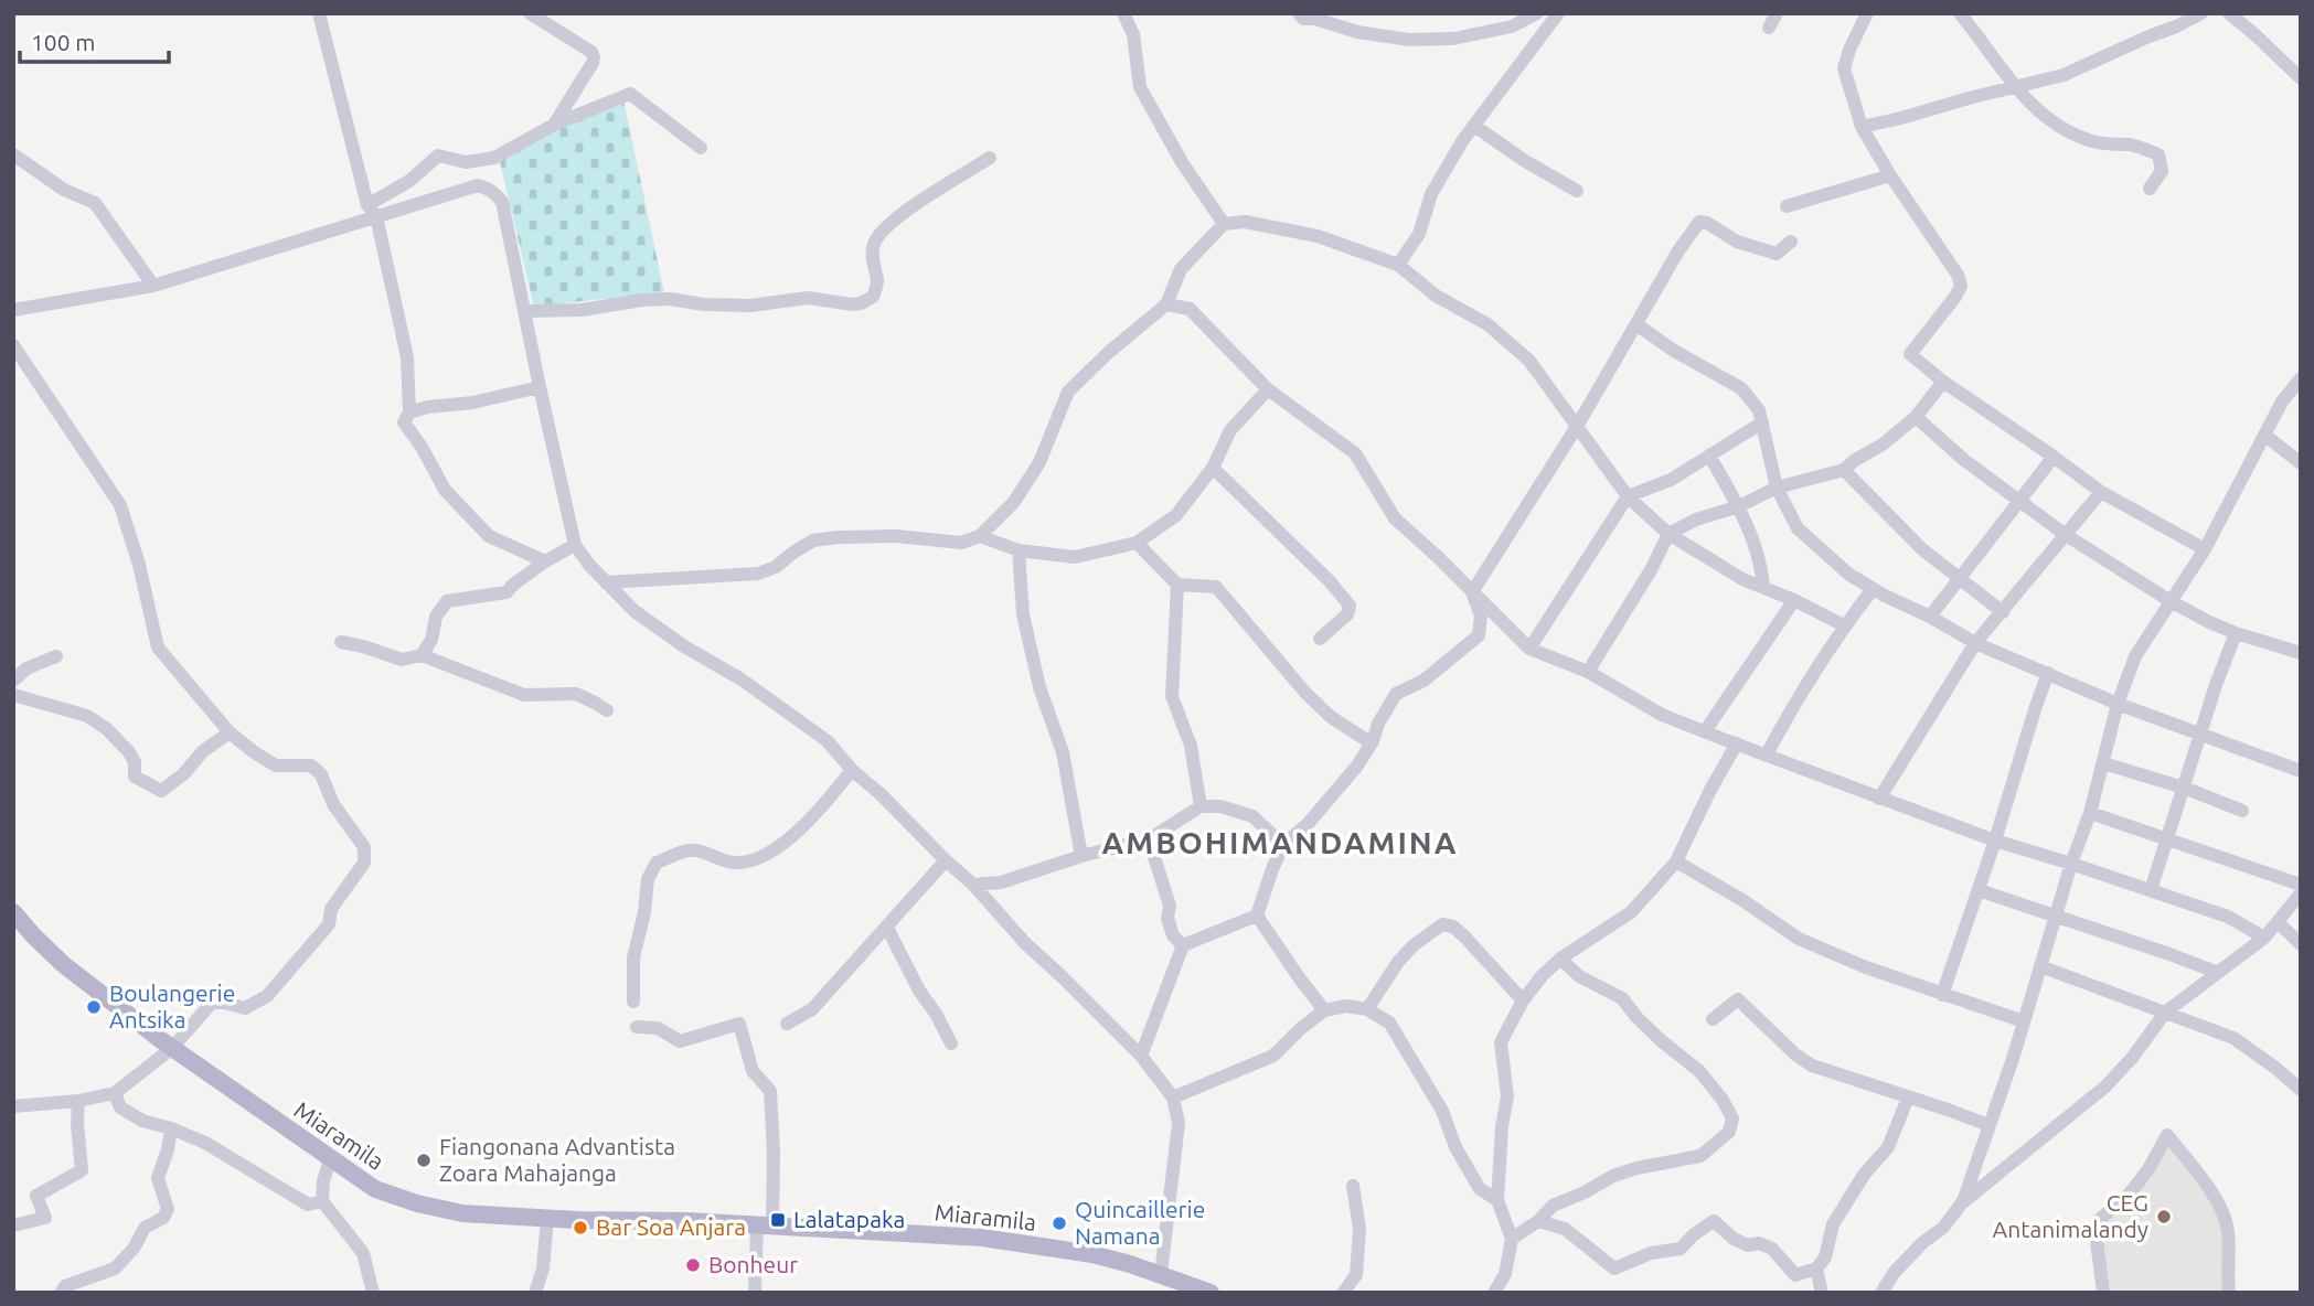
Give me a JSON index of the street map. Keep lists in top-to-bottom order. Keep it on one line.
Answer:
{"streets":{"main road":["Miaramila"]},"districts":["AMBOHIMANDAMINA"],"places":{"other":["Boulangerie Antsika","Fiangonana Advantista Zoara Mahajanga","CEG Antanimalandy","Quincaillerie Namana","Bar Soa Anjara","Bonheur"],"transit":["Lalatapaka"]},"scale_bar":"100 m"}
